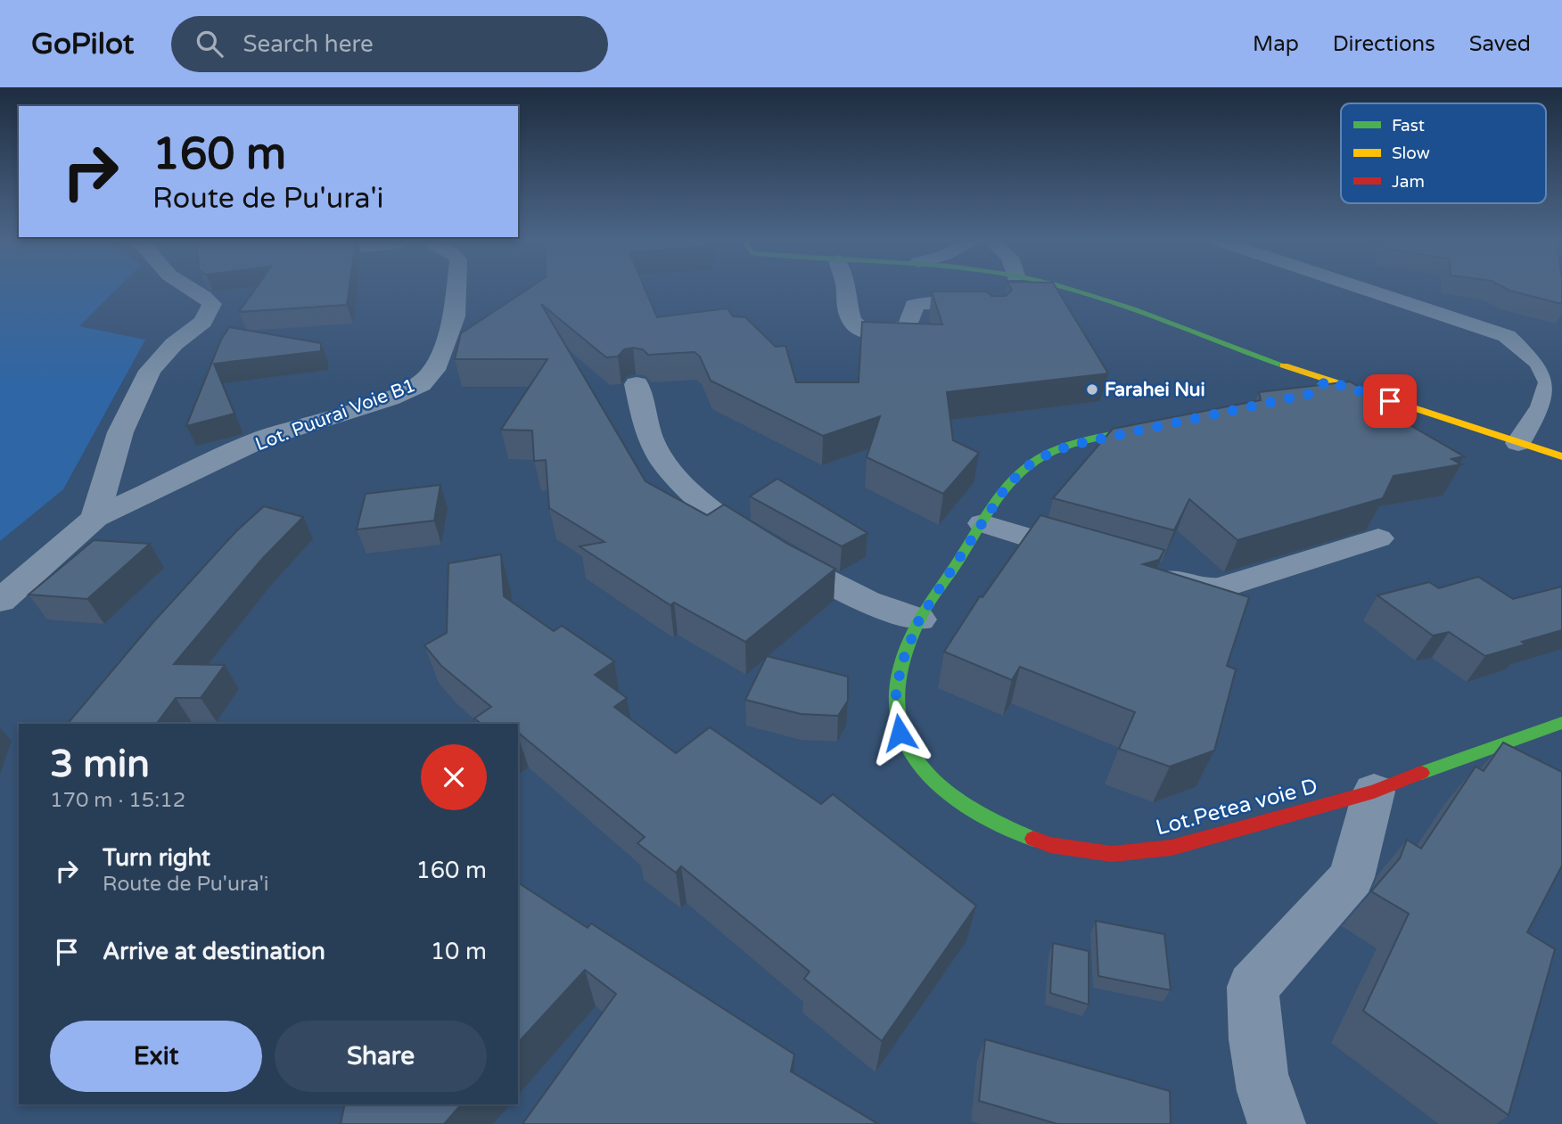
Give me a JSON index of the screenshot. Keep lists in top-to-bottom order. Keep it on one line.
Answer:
{"streets":{"street":["Lot. Puurai Voie B1","Lot.Petea voie D"]},"places":["Farahei Nui"],"legend":["Fast","Slow","Jam"],"page":{"header":"GoPilot","search":"Search here","nav":["Map","Directions","Saved"],"turn":["160 m","Route de Pu'ura'i"],"heading":["3 min","170 m · 15:12"],"list":[{"name":"Turn right","note":"Route de Pu'ura'i","value":"160 m"},{"name":"Arrive at destination","value":"10 m"}],"buttons":["Exit","Share"]}}
